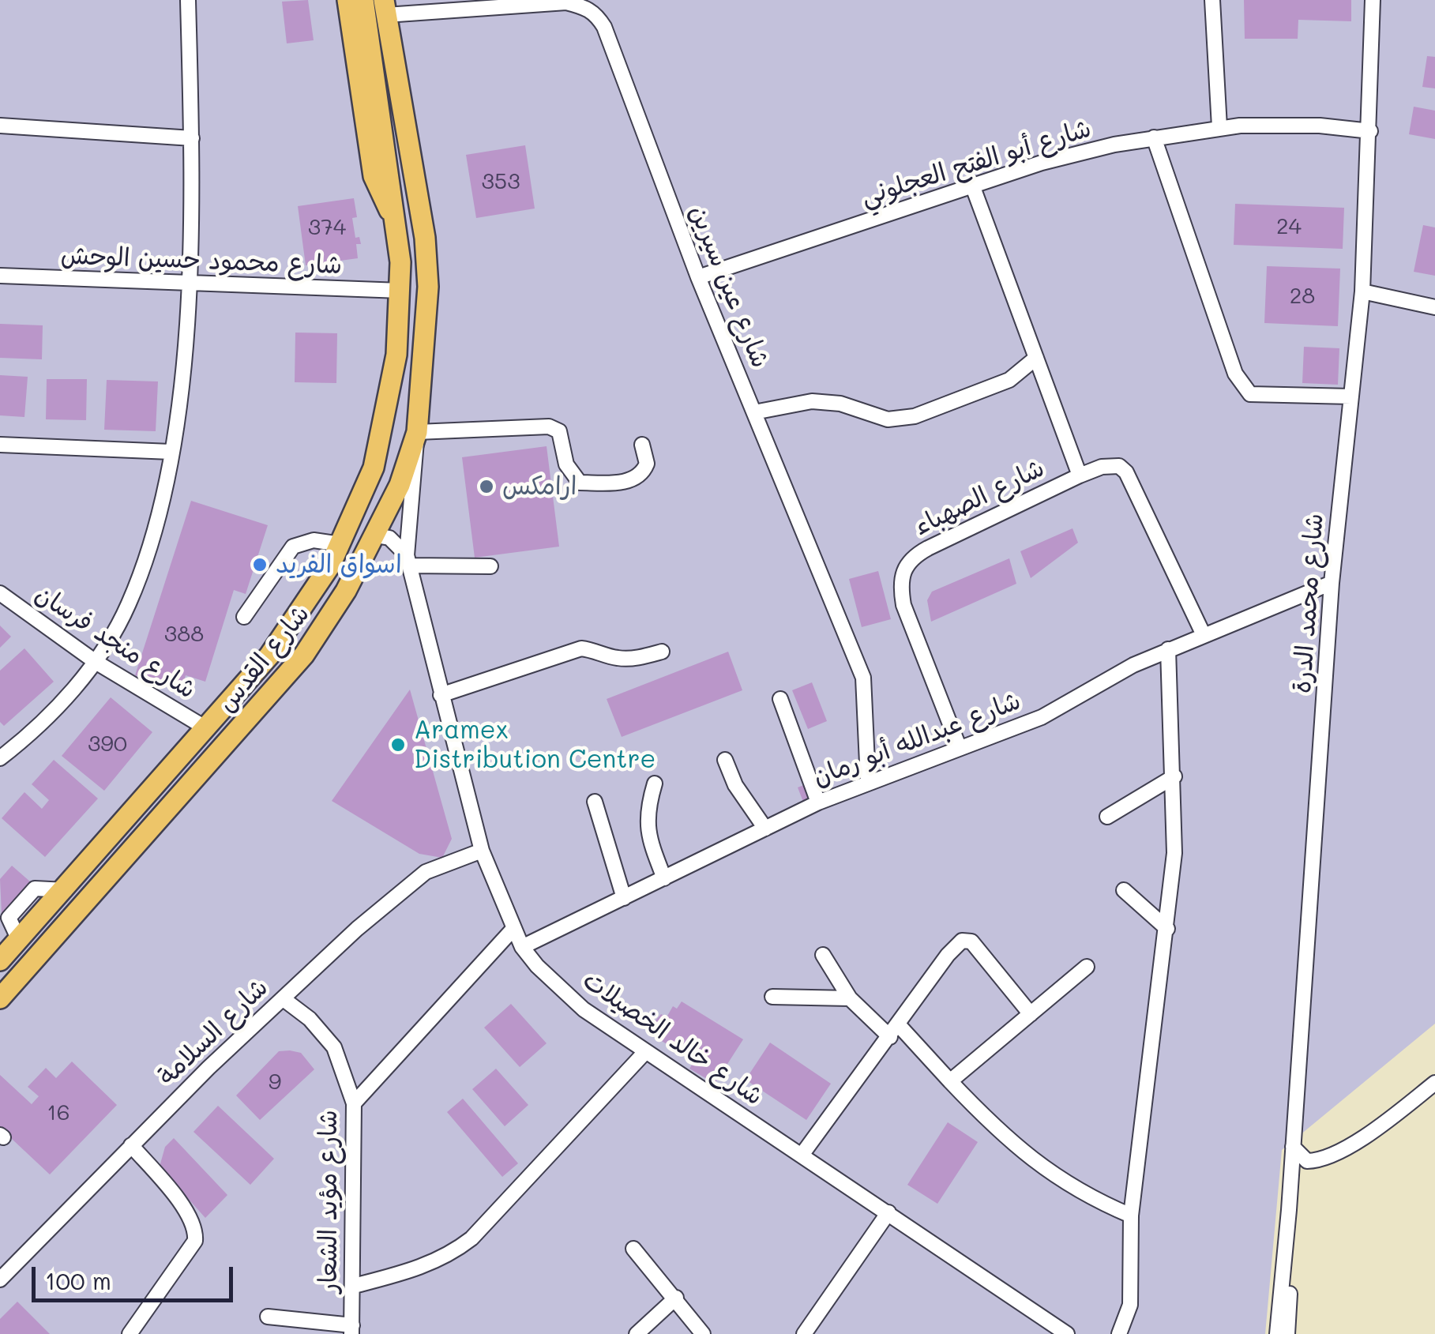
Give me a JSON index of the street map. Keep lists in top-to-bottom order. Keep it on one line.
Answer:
{"streets":{"highway":["شارع القدس"],"street":["شارع أبو الفتح العجلوني","شارع محمود حسين الوحش","شارع عين سيرين","شارع الصهباء","شارع محمد الدرة","شارع منجد فرسان","شارع عبدالله أبو رمان","شارع السلامة","شارع خالد الخصيلات","شارع مؤيد الشعار"]},"crossings":[["شارع أبو الفتح العجلوني","شارع عين سيرين"],["شارع أبو الفتح العجلوني","شارع الصهباء"],["شارع أبو الفتح العجلوني","شارع محمد الدرة"],["شارع محمود حسين الوحش","شارع القدس"],["شارع عين سيرين","شارع القدس"],["شارع عين سيرين","شارع عبدالله أبو رمان"],["شارع الصهباء","شارع عبدالله أبو رمان"],["شارع محمد الدرة","شارع عبدالله أبو رمان"],["شارع منجد فرسان","شارع القدس"],["شارع القدس","شارع خالد الخصيلات"],["شارع عبدالله أبو رمان","شارع خالد الخصيلات"],["شارع السلامة","شارع خالد الخصيلات"],["شارع السلامة","شارع مؤيد الشعار"]],"places":["ارامكس","اسواق الفريد","Aramex Distribution Centre"],"house_numbers":["353","24","374","28","388","390","9","16"],"scale_bar":"100 m"}
